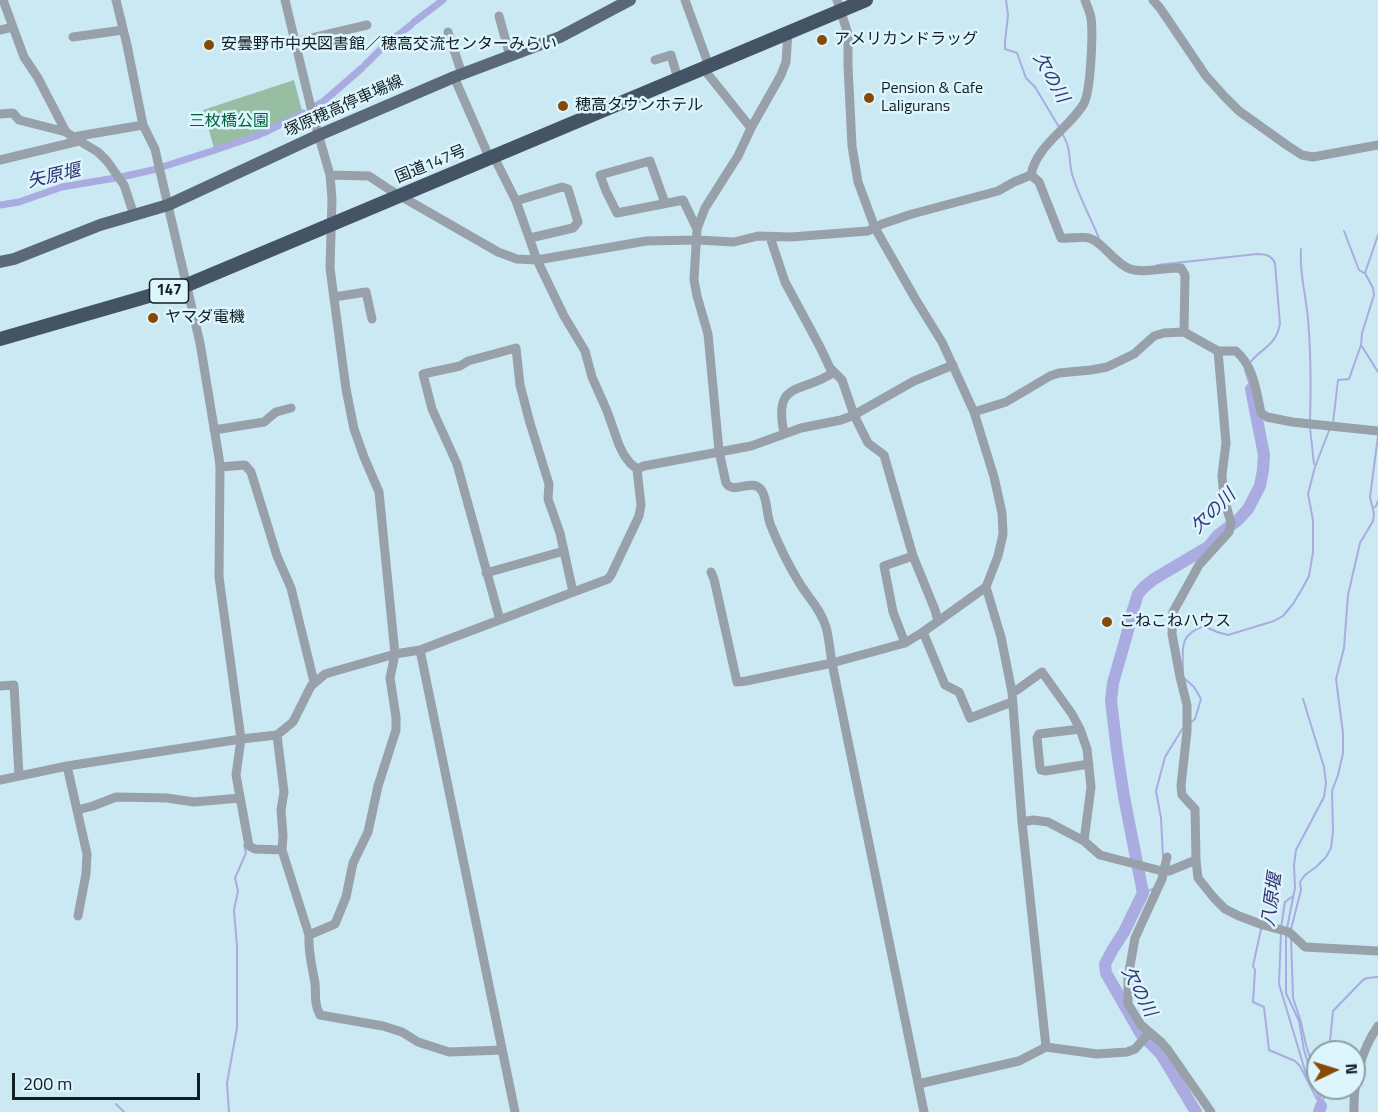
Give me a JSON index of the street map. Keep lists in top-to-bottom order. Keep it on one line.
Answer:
{"streets":{"highway":["国道147号","147"],"main road":["塚原穂高停車場線"]},"water":["欠の川","矢原堰","八原堰"],"parks":["三枚橋公園"],"places":["アメリカンドラッグ","安曇野市中央図書館／穂高交流センターみらい","Pension & Cafe Laligurans","穂高タウンホテル","ヤマダ電機","こねこねハウス"],"scale_bar":"200 m","north":"right"}
